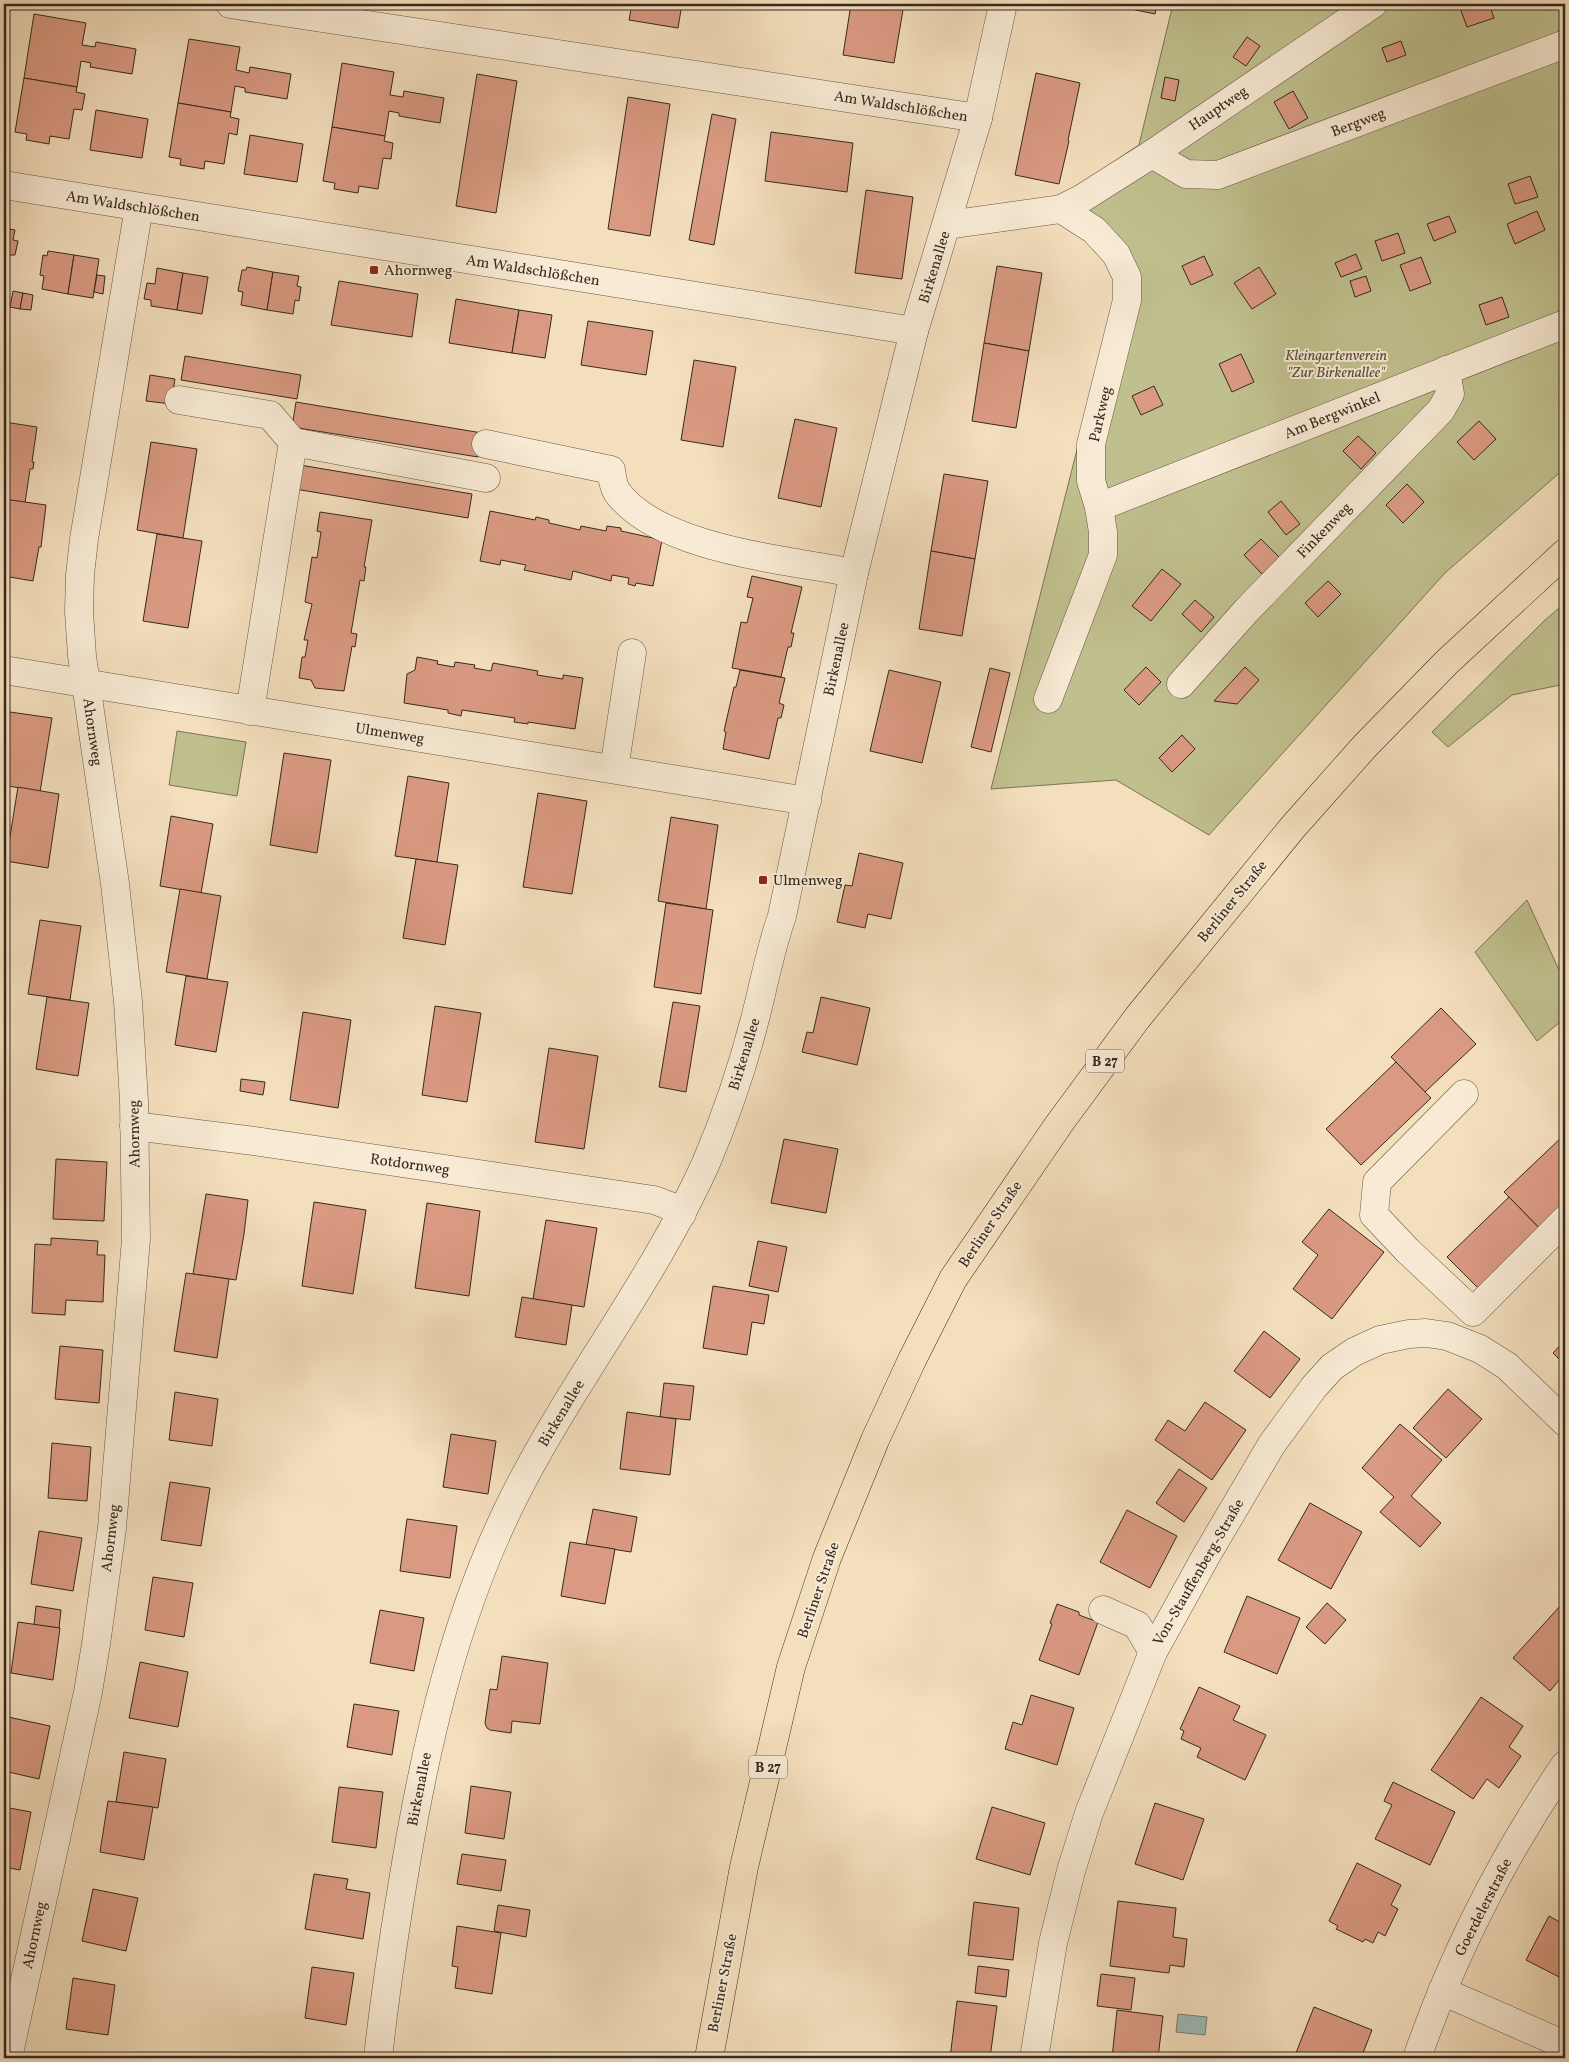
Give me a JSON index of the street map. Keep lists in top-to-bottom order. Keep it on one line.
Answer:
{"streets":{"highway":["Berliner Straße","B 27"],"street":["Am Waldschlößchen","Hauptweg","Bergweg","Birkenallee","Parkweg","Am Bergwinkel","Finkenweg","Ahornweg","Ulmenweg","Rotdornweg","Von-Stauffenberg-Straße","Goerdelerstraße"]},"crossings":[["Am Waldschlößchen","Birkenallee"],["Am Waldschlößchen","Ahornweg"],["Hauptweg","Bergweg"],["Hauptweg","Birkenallee"],["Hauptweg","Parkweg"],["Birkenallee","Ulmenweg"],["Birkenallee","Rotdornweg"],["Parkweg","Am Bergwinkel"],["Am Bergwinkel","Finkenweg"],["Ahornweg","Ulmenweg"],["Ahornweg","Rotdornweg"]],"parks":["Kleingartenverein \"Zur Birkenallee\""],"places":{"transit":["Ahornweg","Ulmenweg"]}}
